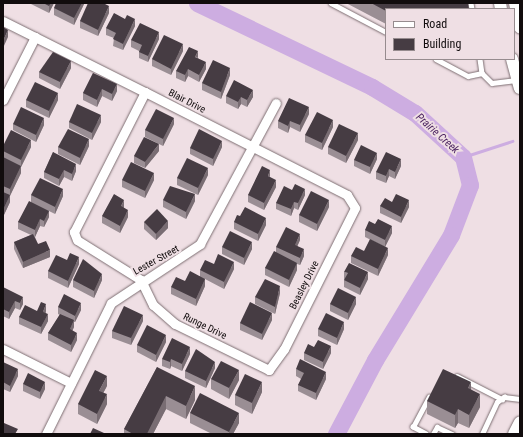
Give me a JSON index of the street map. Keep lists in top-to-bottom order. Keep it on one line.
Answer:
{"streets":{"street":["Blair Drive","Lester Street","Beasley Drive","Runge Drive"]},"crossings":[["Blair Drive","Lester Street"],["Blair Drive","Beasley Drive"],["Lester Street","Runge Drive"],["Beasley Drive","Runge Drive"]],"water":["Prairie Creek"],"legend":["Road","Building"]}
